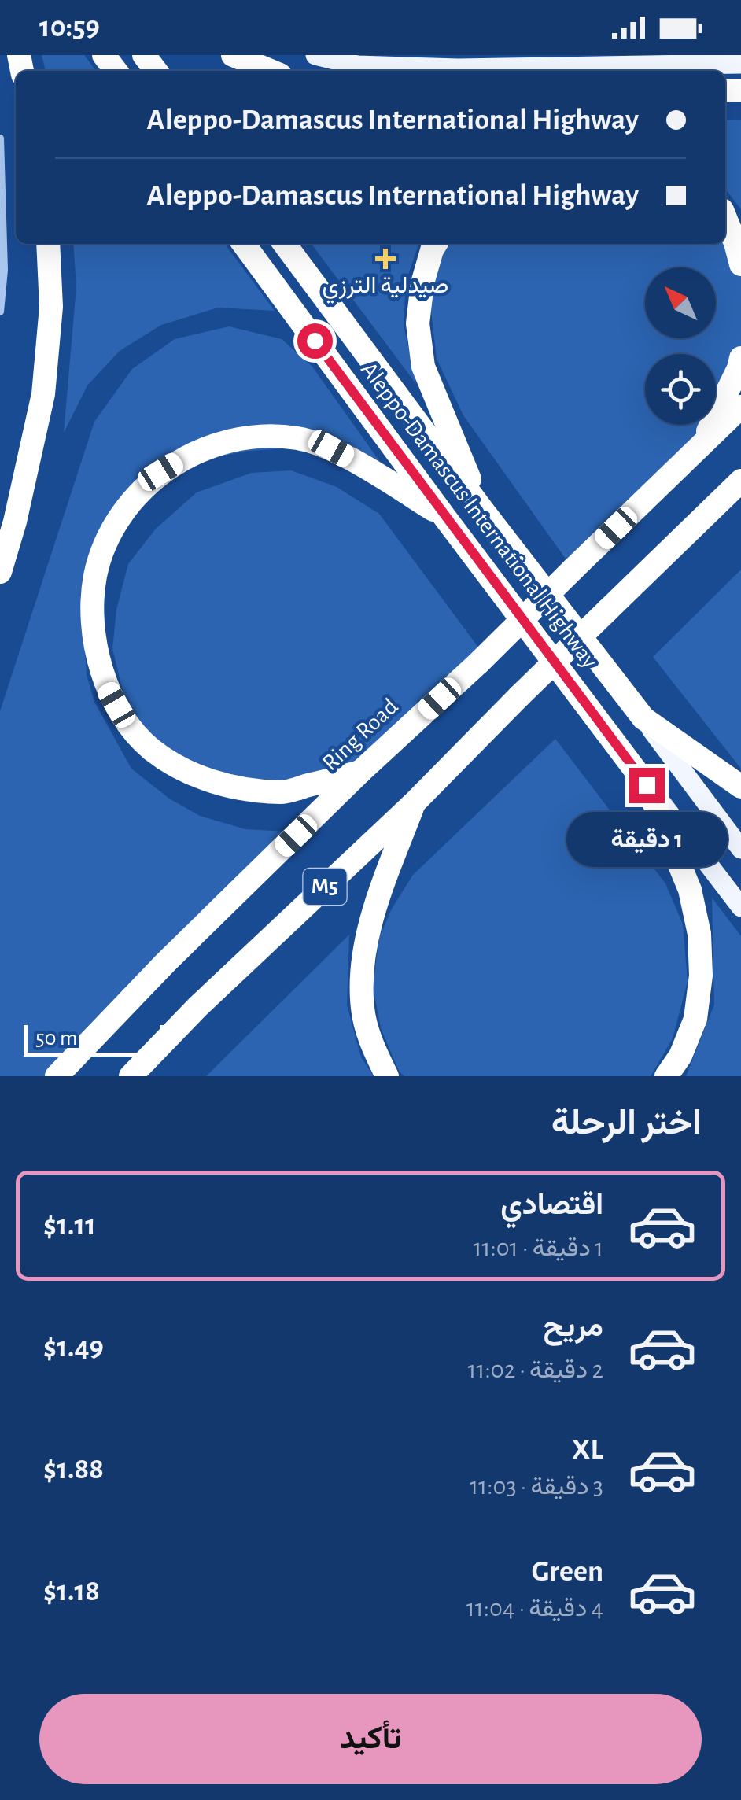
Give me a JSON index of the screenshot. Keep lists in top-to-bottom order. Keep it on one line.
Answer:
{"streets":{"highway":["Aleppo-Damascus International Highway","Ring Road","M5"]},"places":{"health":["صيدلية الترزي"]},"scale_bar":"50 m","north":"top left","page":{"status":"10:59","banner":["Aleppo-Damascus International Highway","Aleppo-Damascus International Highway"],"bubble":"1 دقيقة","scale":"50 m","heading":"اختر الرحلة","list":[{"name":"اقتصادي","note":"1 دقيقة · 11:01","value":"$1.11"},{"name":"مريح","note":"2 دقيقة · 11:02","value":"$1.49"},{"name":"XL","note":"3 دقيقة · 11:03","value":"$1.88"},{"name":"Green","note":"4 دقيقة · 11:04","value":"$1.18"}],"buttons":"تأكيد"}}
